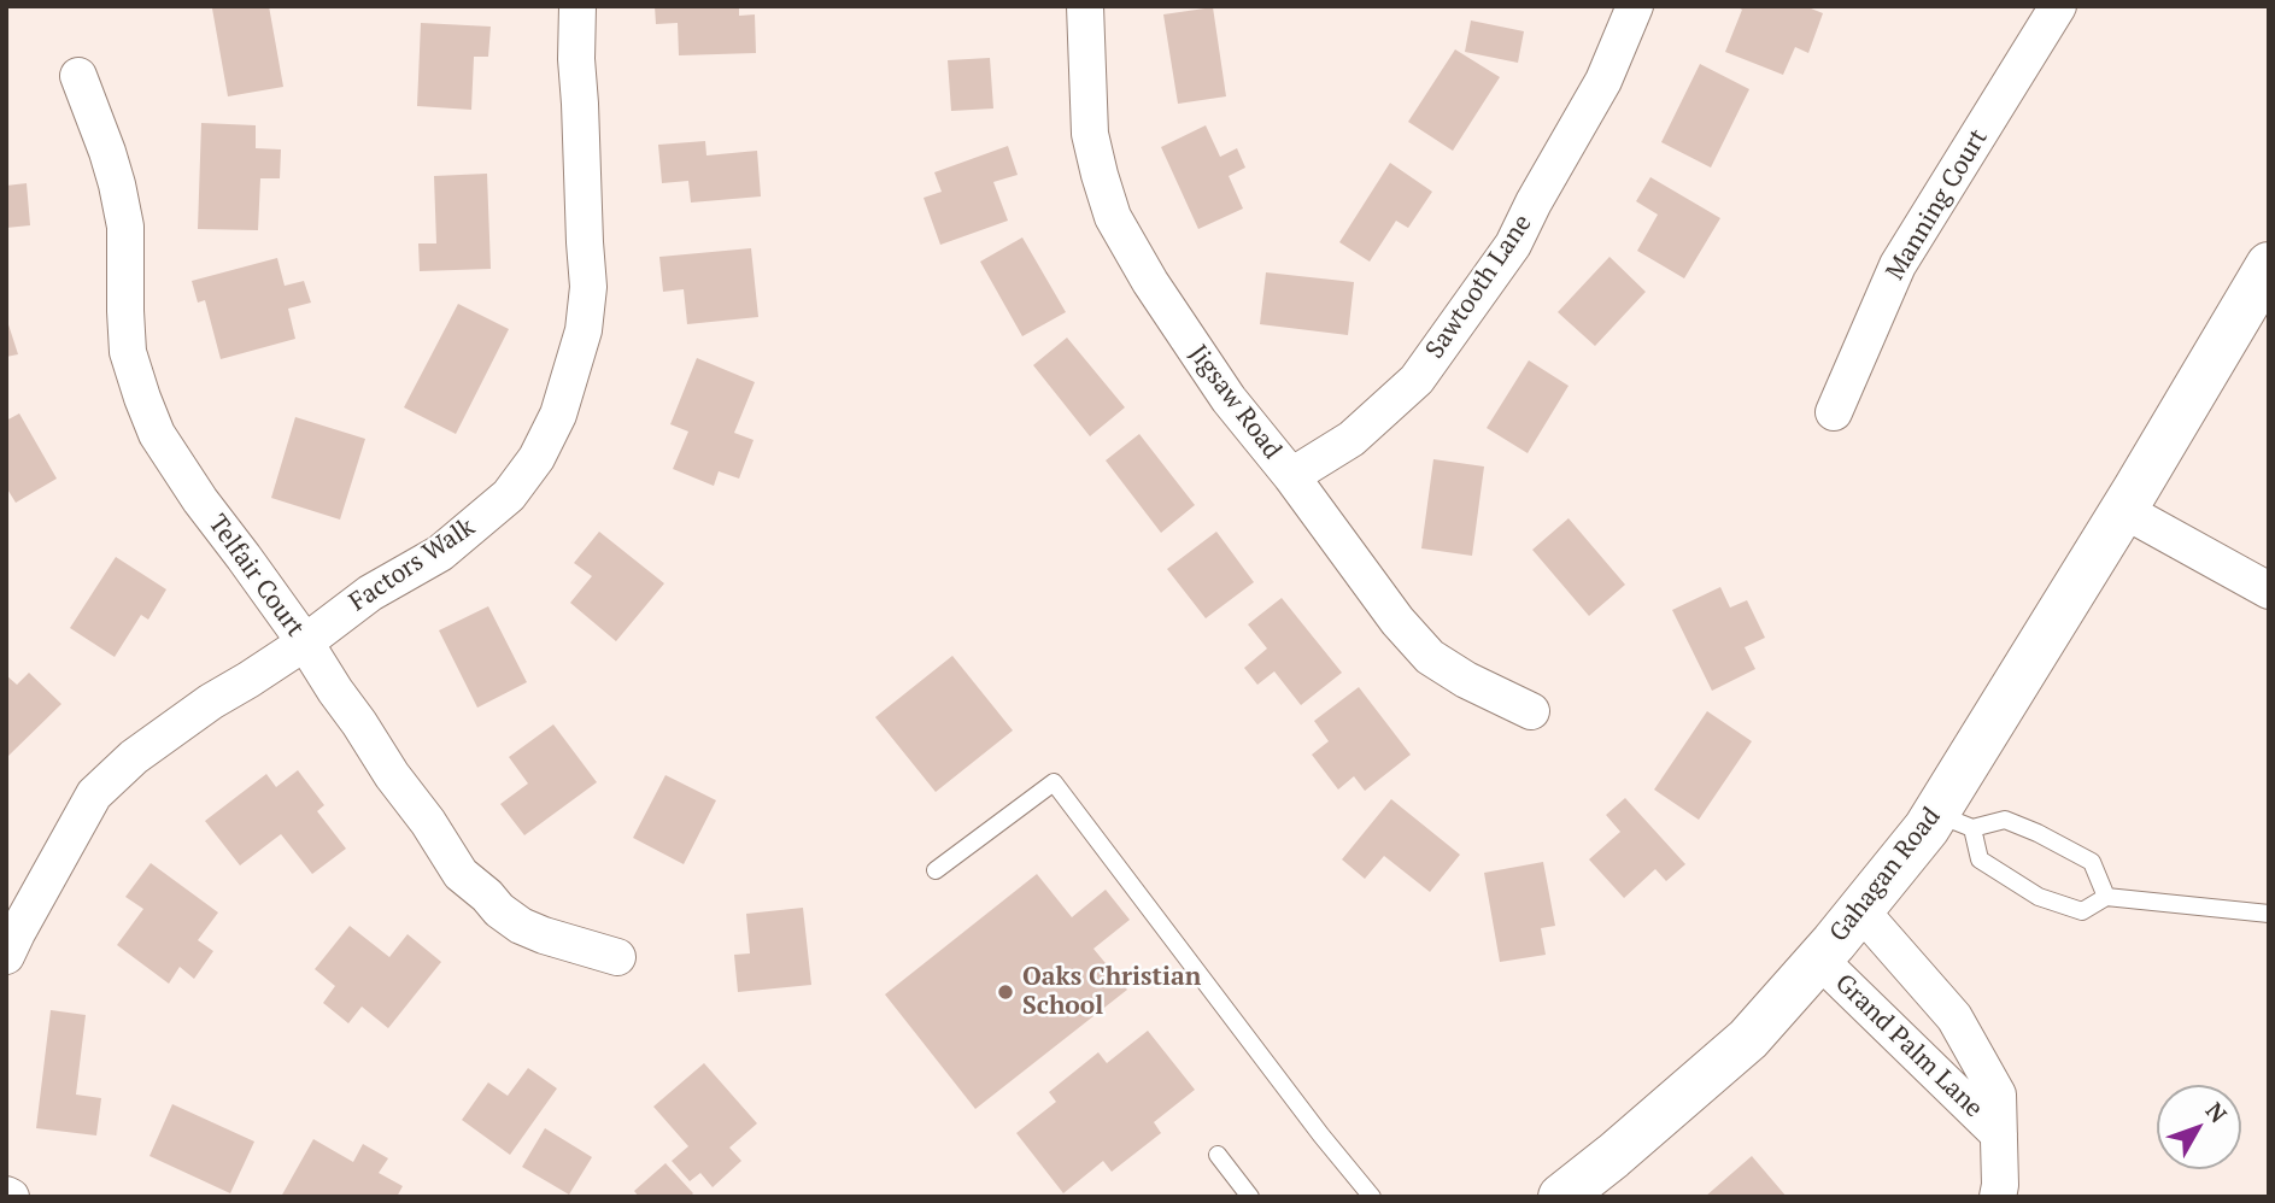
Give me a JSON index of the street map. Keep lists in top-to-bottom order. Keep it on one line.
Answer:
{"streets":{"street":["Manning Court","Sawtooth Lane","Jigsaw Road","Factors Walk","Telfair Court","Gahagan Road","Grand Palm Lane"]},"crossings":[["Sawtooth Lane","Jigsaw Road"],["Factors Walk","Telfair Court"],["Gahagan Road","Grand Palm Lane"]],"places":["Oaks Christian School"],"north":"top right"}
